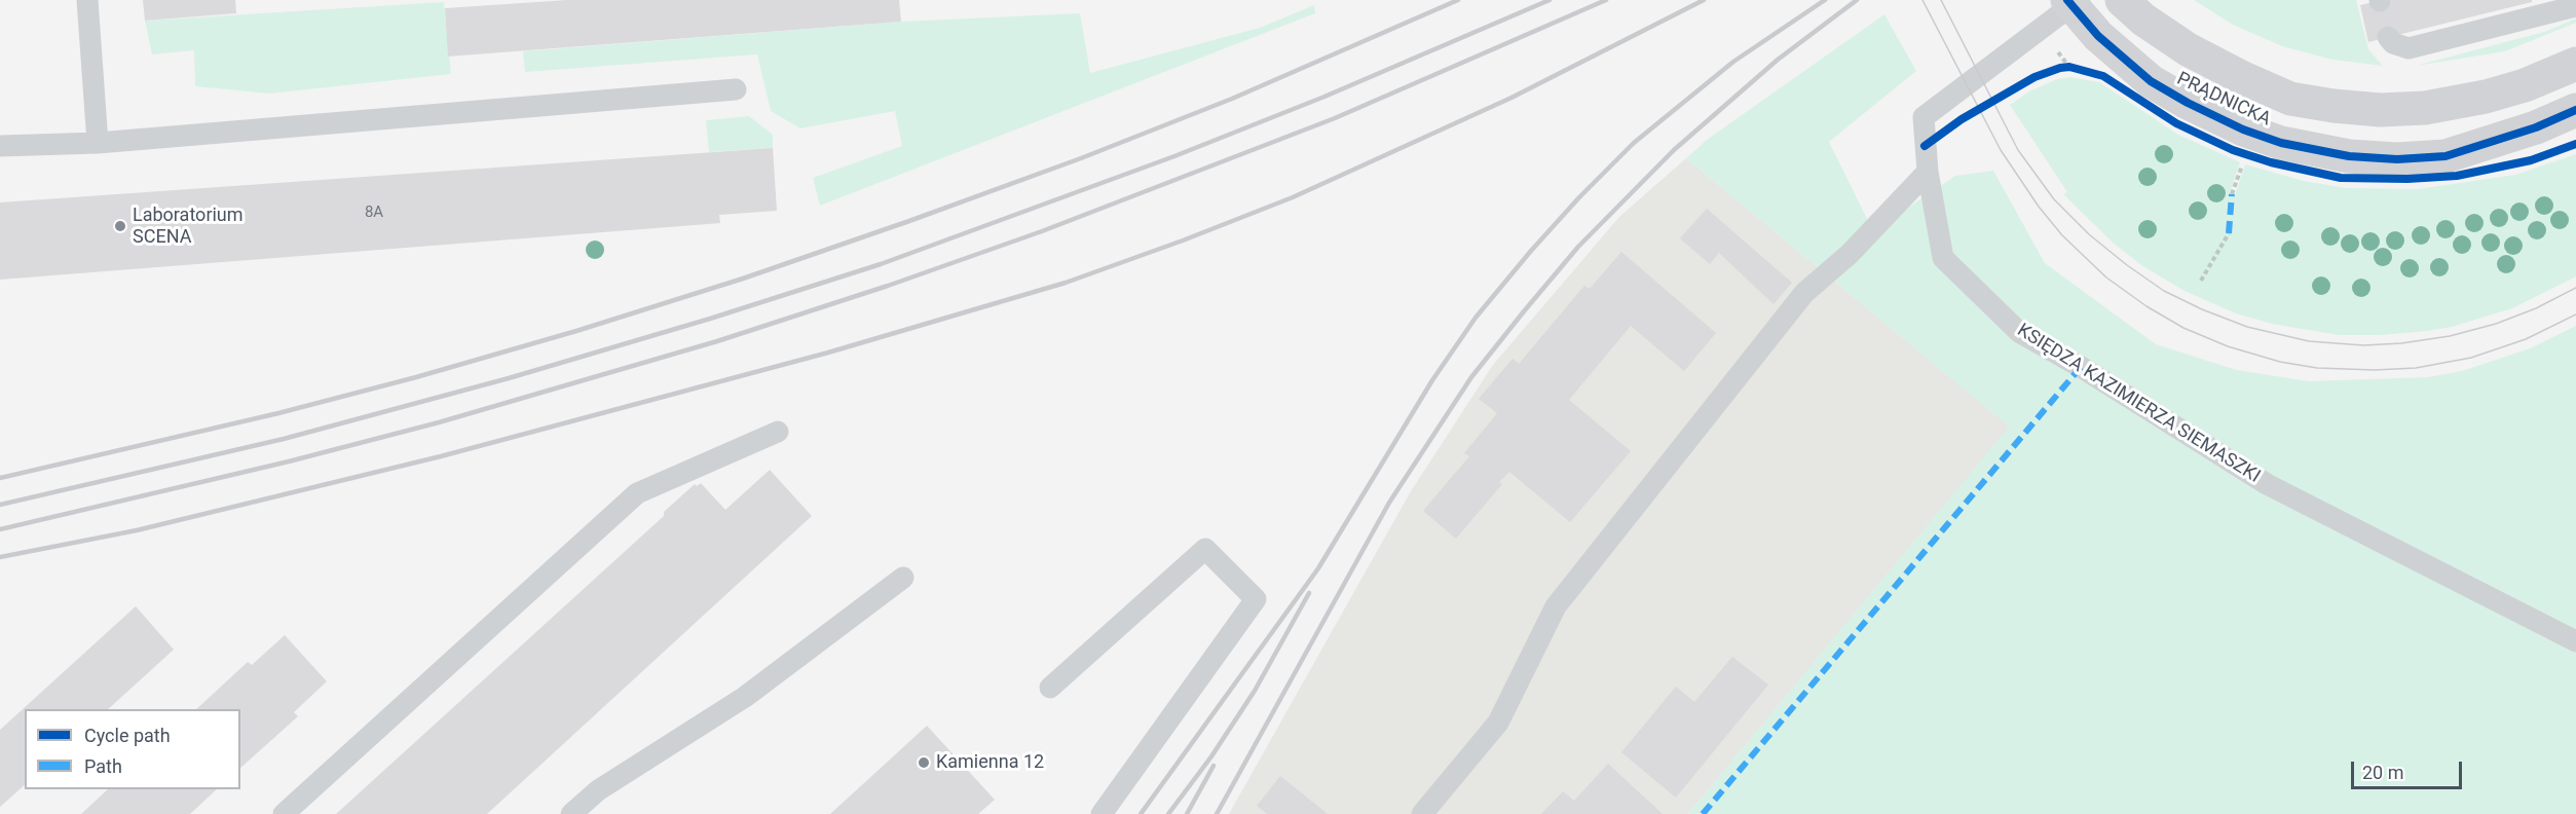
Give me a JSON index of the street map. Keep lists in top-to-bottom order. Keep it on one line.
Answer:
{"streets":{"street":["PRĄDNICKA"],"lane":["KSIĘDZA KAZIMIERZA SIEMASZKI"]},"crossings":[["PRĄDNICKA","KSIĘDZA KAZIMIERZA SIEMASZKI"]],"places":["Laboratorium SCENA","Kamienna 12"],"house_numbers":["8A"],"legend":["Cycle path","Path"],"scale_bar":"20 m"}
